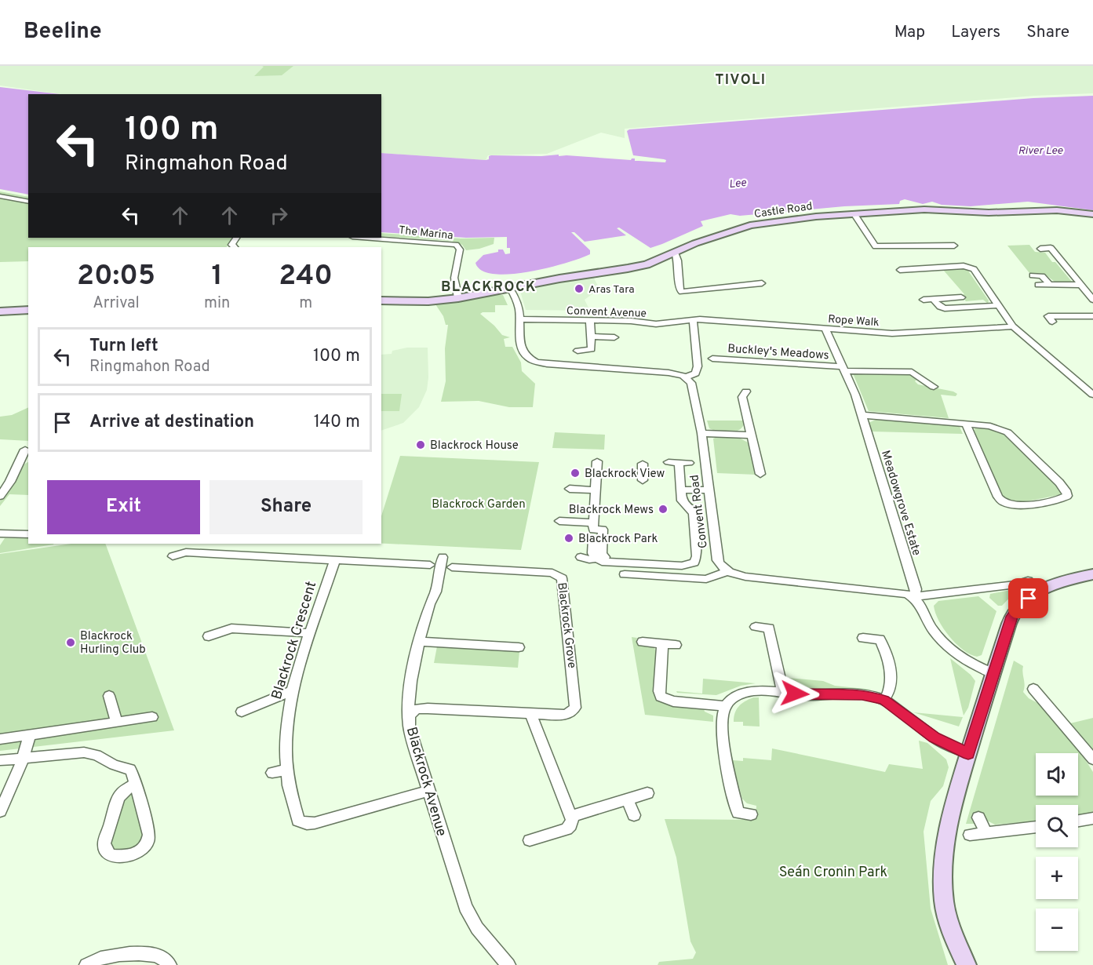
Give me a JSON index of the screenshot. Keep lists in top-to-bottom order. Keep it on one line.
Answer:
{"streets":{"main road":["Castle Road"],"street":["The Marina","Convent Avenue","Rope Walk","Buckley's Meadows","Meadowgrove Estate","Convent Road","Blackrock Grove","Blackrock Crescent","Blackrock Avenue"]},"crossings":[["Castle Road","The Marina"],["Convent Avenue","Rope Walk"],["Rope Walk","Meadowgrove Estate"],["Buckley's Meadows","Meadowgrove Estate"],["Blackrock Grove","Blackrock Avenue"],["Blackrock Crescent","Blackrock Avenue"]],"districts":["TIVOLI","BLACKROCK"],"water":["River Lee","Lee"],"parks":["Blackrock Garden","Seán Cronin Park"],"places":["Aras Tara","Blackrock House","Blackrock View","Blackrock Mews","Blackrock Park","Blackrock Hurling Club"],"page":{"header":"Beeline","nav":["Map","Layers","Share"],"turn":["100 m","Ringmahon Road"],"eta":["20:05","Arrival","1","min","240","m"],"list":[{"name":"Turn left","note":"Ringmahon Road","value":"100 m"},{"name":"Arrive at destination","value":"140 m"}],"buttons":["Exit","Share"],"map_buttons":["+","−"]}}
